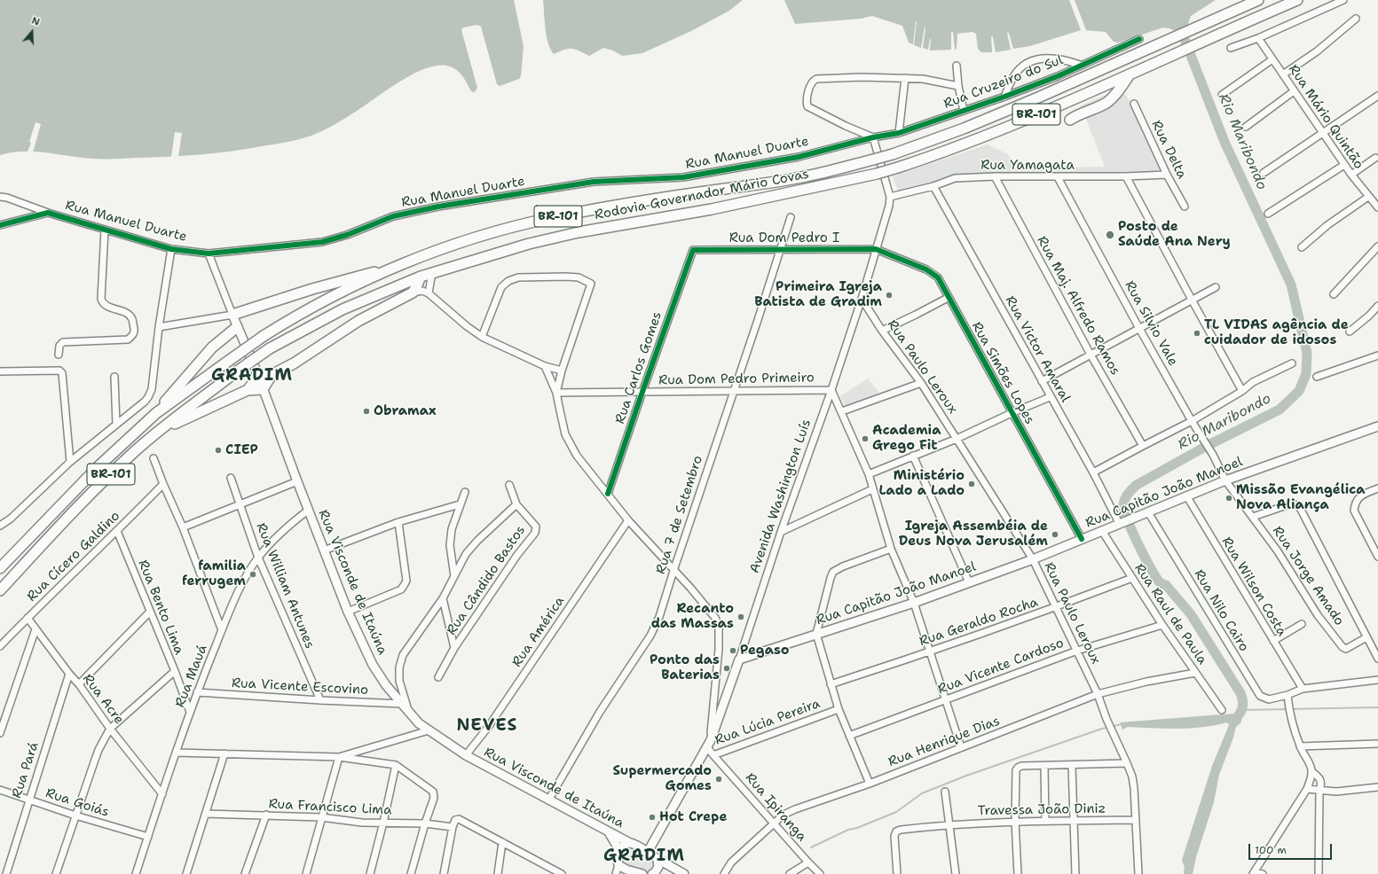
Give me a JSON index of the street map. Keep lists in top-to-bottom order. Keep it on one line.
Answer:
{"streets":{"highway":["BR-101","Rodovia Governador Mário Covas"],"main road":["Rua Capitão João Manoel","Avenida Washington Luís","Rua Visconde de Itaúna"],"street":["Rua Cruzeiro do Sul","Rua Mário Quintão","Rua Delta","Rua Manuel Duarte","Rua Yamagata","Rua Dom Pedro I","Rua Maj. Alfredo Ramos","Rua Silvio Vale","Rua Victor Amaral","Rua Paulo Leroux","Rua Carlos Gomes","Rua Simões Lopes","Rua Dom Pedro Primeiro","Rua 7 de Setembro","Rua Cícero Galdino","Rua Jorge Amado","Rua Cândido Bastos","Rua William Antunes","Rua Wilson Costa","Rua Bento Lima","Rua Nilo Cairo","Rua Raul de Paula","Rua Geraldo Rocha","Rua América","Rua Vicente Cardoso","Rua Mauá","Rua Vicente Escovino","Rua Acre","Rua Lúcia Pereira","Rua Henrique Dias","Rua Pará","Rua Goiás","Rua Francisco Lima","Rua Ipiranga","Travessa João Diniz"]},"crossings":[["Rua Cruzeiro do Sul","Rua Manuel Duarte"],["Rua Cruzeiro do Sul","Avenida Washington Luís"],["Rua Delta","Rua Yamagata"],["Rua Manuel Duarte","Avenida Washington Luís"],["Rua Manuel Duarte","Rua Visconde de Itaúna"],["Rua Yamagata","Rua Maj. Alfredo Ramos"],["Rua Yamagata","Rua Silvio Vale"],["Rua Yamagata","Rua Victor Amaral"],["Rua Yamagata","Avenida Washington Luís"],["Rua Dom Pedro I","Rua Carlos Gomes"],["Rua Dom Pedro I","Rua Simões Lopes"],["Rua Dom Pedro I","Avenida Washington Luís"],["Rua Dom Pedro I","Rua 7 de Setembro"],["Rua Silvio Vale","Rua Capitão João Manoel"],["Rua Silvio Vale","Rua Jorge Amado"],["Rua Victor Amaral","Rua Capitão João Manoel"],["Rua Paulo Leroux","Rua Capitão João Manoel"],["Rua Paulo Leroux","Avenida Washington Luís"],["Rua Paulo Leroux","Rua Geraldo Rocha"],["Rua Paulo Leroux","Rua Vicente Cardoso"],["Rua Paulo Leroux","Rua Henrique Dias"],["Rua Paulo Leroux","Travessa João Diniz"],["Rua Carlos Gomes","Rua Dom Pedro Primeiro"],["Rua Simões Lopes","Rua Capitão João Manoel"],["Rua Simões Lopes","Avenida Washington Luís"],["Rua Dom Pedro Primeiro","Avenida Washington Luís"],["Rua Dom Pedro Primeiro","Rua 7 de Setembro"],["Rua Capitão João Manoel","Avenida Washington Luís"],["Rua Capitão João Manoel","Rua Jorge Amado"],["Rua Capitão João Manoel","Rua Wilson Costa"],["Rua Capitão João Manoel","Rua Nilo Cairo"],["Rua Capitão João Manoel","Rua Raul de Paula"],["Avenida Washington Luís","Rua Visconde de Itaúna"],["Avenida Washington Luís","Rua Lúcia Pereira"],["Rua 7 de Setembro","Rua Visconde de Itaúna"],["Rua Cícero Galdino","Rua Bento Lima"],["Rua Cícero Galdino","Rua Acre"],["Rua Cândido Bastos","Rua Visconde de Itaúna"],["Rua Visconde de Itaúna","Rua América"],["Rua Visconde de Itaúna","Rua Mauá"],["Rua Visconde de Itaúna","Rua Vicente Escovino"],["Rua William Antunes","Rua Mauá"],["Rua William Antunes","Rua Vicente Escovino"],["Rua Wilson Costa","Rua Nilo Cairo"],["Rua Bento Lima","Rua Mauá"],["Rua Raul de Paula","Rua Geraldo Rocha"],["Rua Raul de Paula","Rua Vicente Cardoso"],["Rua Raul de Paula","Rua Henrique Dias"],["Rua Mauá","Rua Vicente Escovino"],["Rua Mauá","Rua Acre"],["Rua Mauá","Rua Goiás"],["Rua Acre","Rua Pará"],["Rua Lúcia Pereira","Rua Ipiranga"],["Rua Henrique Dias","Rua Ipiranga"],["Rua Pará","Rua Goiás"]],"districts":["GRADIM","NEVES","GRADIM"],"water":["Rio Maribondo"],"places":["Posto de Saúde Ana Nery","Primeira Igreja Batista de Gradim","TL VIDAS agência de cuidador de idosos","Obramax","Academia Grego Fit","CIEP","Ministério Lado a Lado","Missão Evangélica Nova Aliança","Igreja Assembéia de Deus Nova Jerusalém","familia ferrugem","Recanto das Massas","Pegaso","Ponto das Baterias","Supermercado Gomes","Hot Crepe"],"scale_bar":"100 m","north":"top"}
